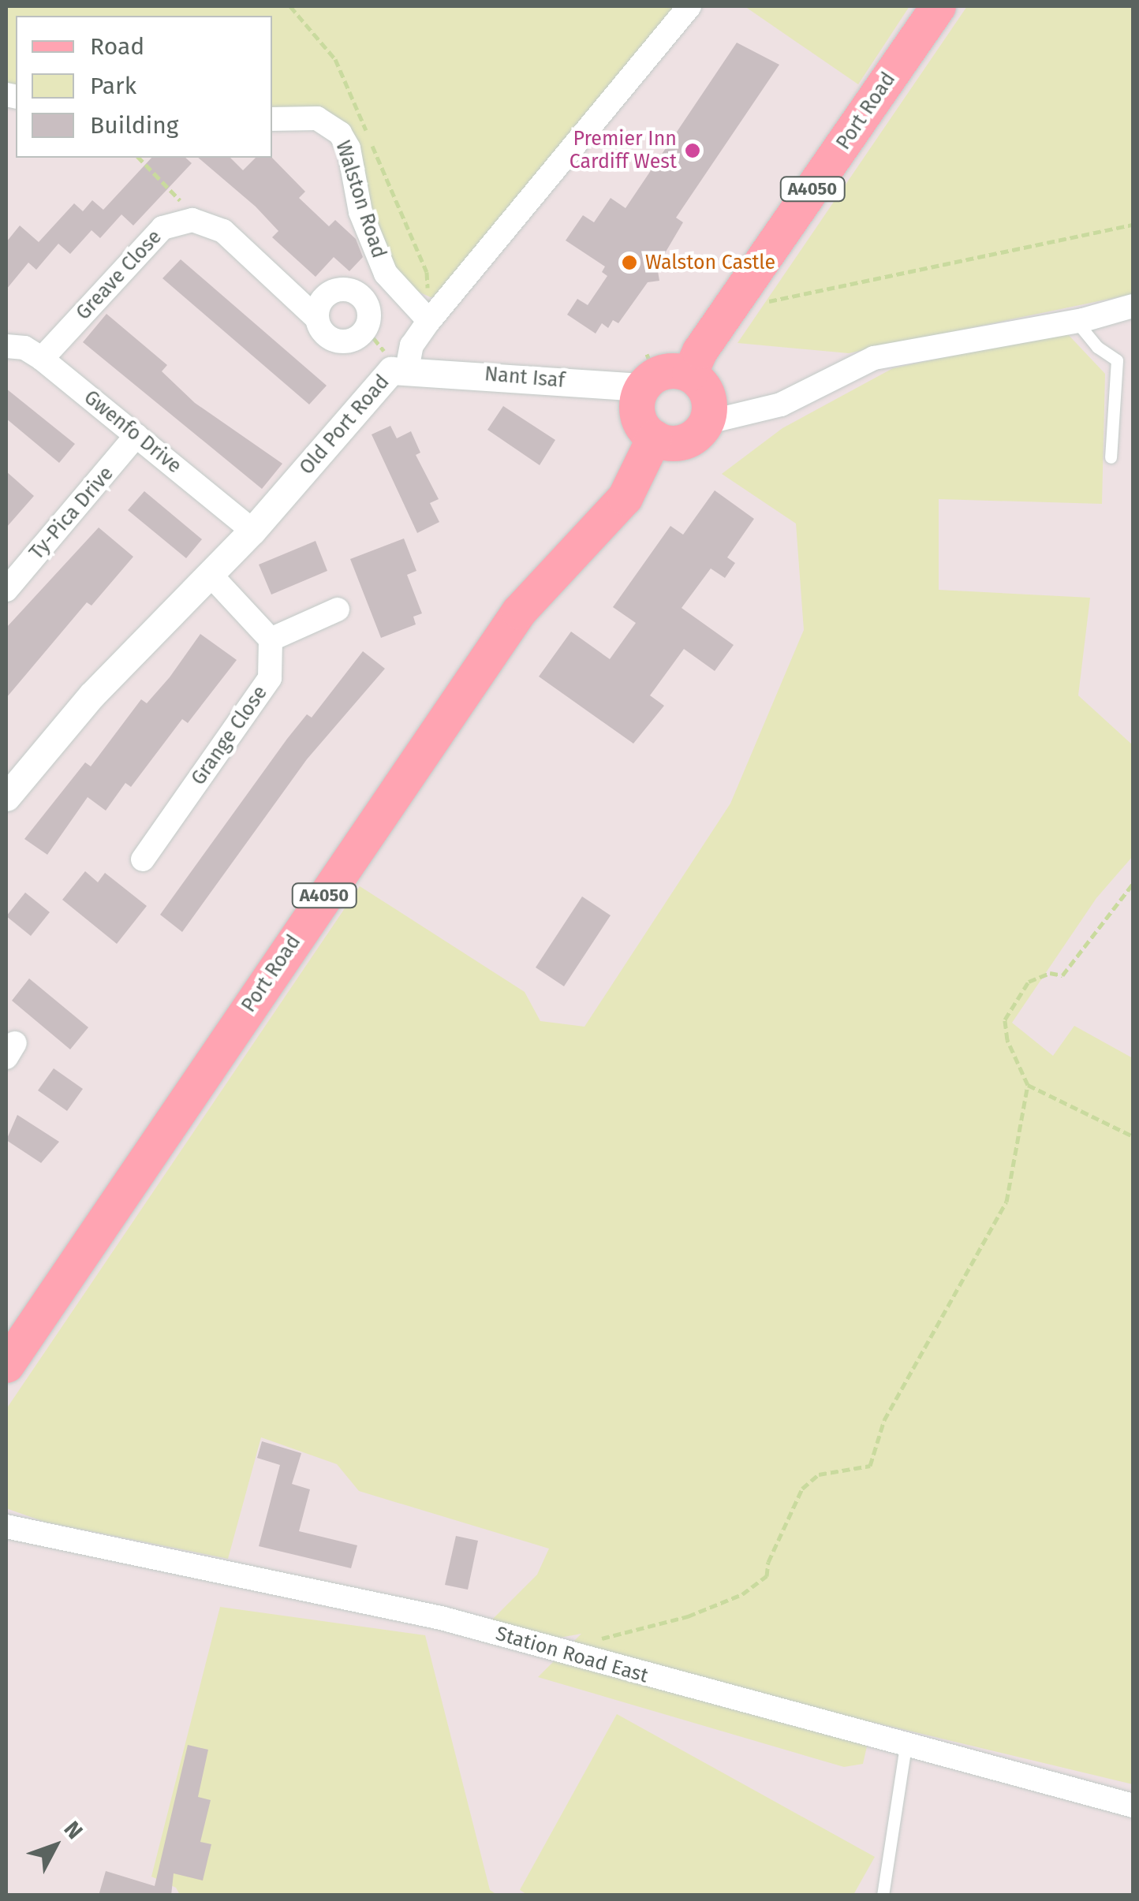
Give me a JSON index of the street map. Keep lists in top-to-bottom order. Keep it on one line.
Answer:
{"streets":{"main road":["Port Road","A4050"],"street":["Walston Road","Greave Close","Nant Isaf","Old Port Road","Gwenfo Drive","Ty-Pica Drive","Grange Close","Station Road East"]},"crossings":[["Port Road","Nant Isaf"],["Walston Road","Old Port Road"],["Greave Close","Gwenfo Drive"],["Nant Isaf","Old Port Road"],["Old Port Road","Gwenfo Drive"],["Gwenfo Drive","Ty-Pica Drive"]],"places":["Premier Inn Cardiff West","Walston Castle"],"legend":["Road","Park","Building"],"north":"top right"}
